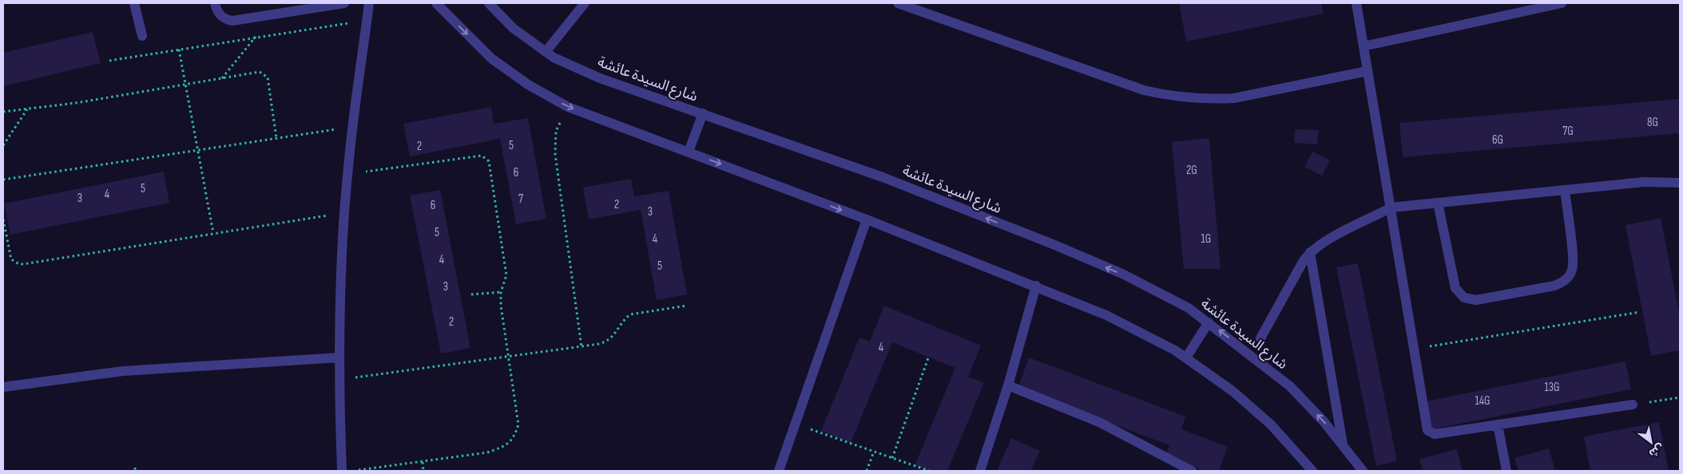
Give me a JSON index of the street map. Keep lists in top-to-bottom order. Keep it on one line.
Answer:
{"streets":{"street":["شارع السيدة عائشة"]},"house_numbers":["8G","7G","6G","5","2","2G","6","5","4","3","7","2","6","3","5","4","1G","4","5","3","2","4","13G","14G"],"north":"bottom right"}
